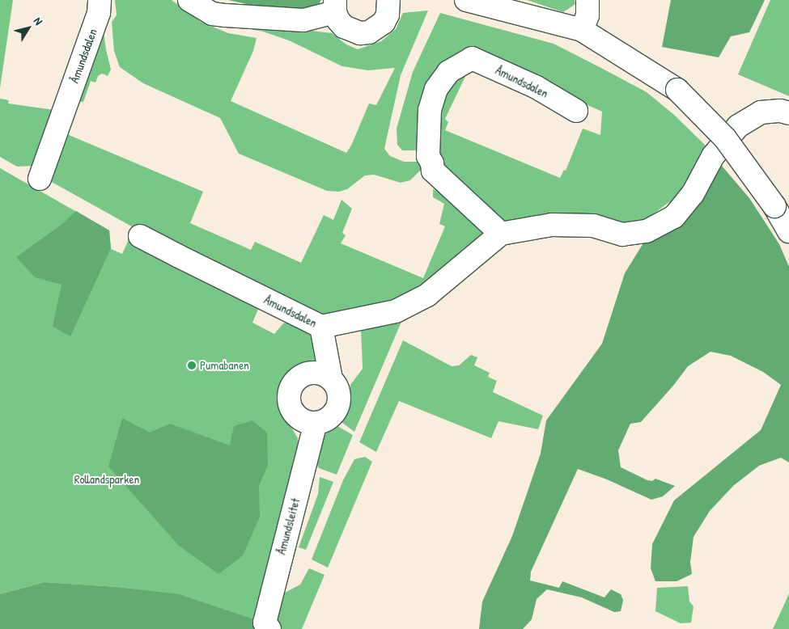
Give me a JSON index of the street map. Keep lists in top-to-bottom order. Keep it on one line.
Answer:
{"streets":{"street":["Åmundsdalen","Åmundsleitet"]},"parks":["Rollandsparken"],"places":["Pumabanen"],"north":"top right"}
